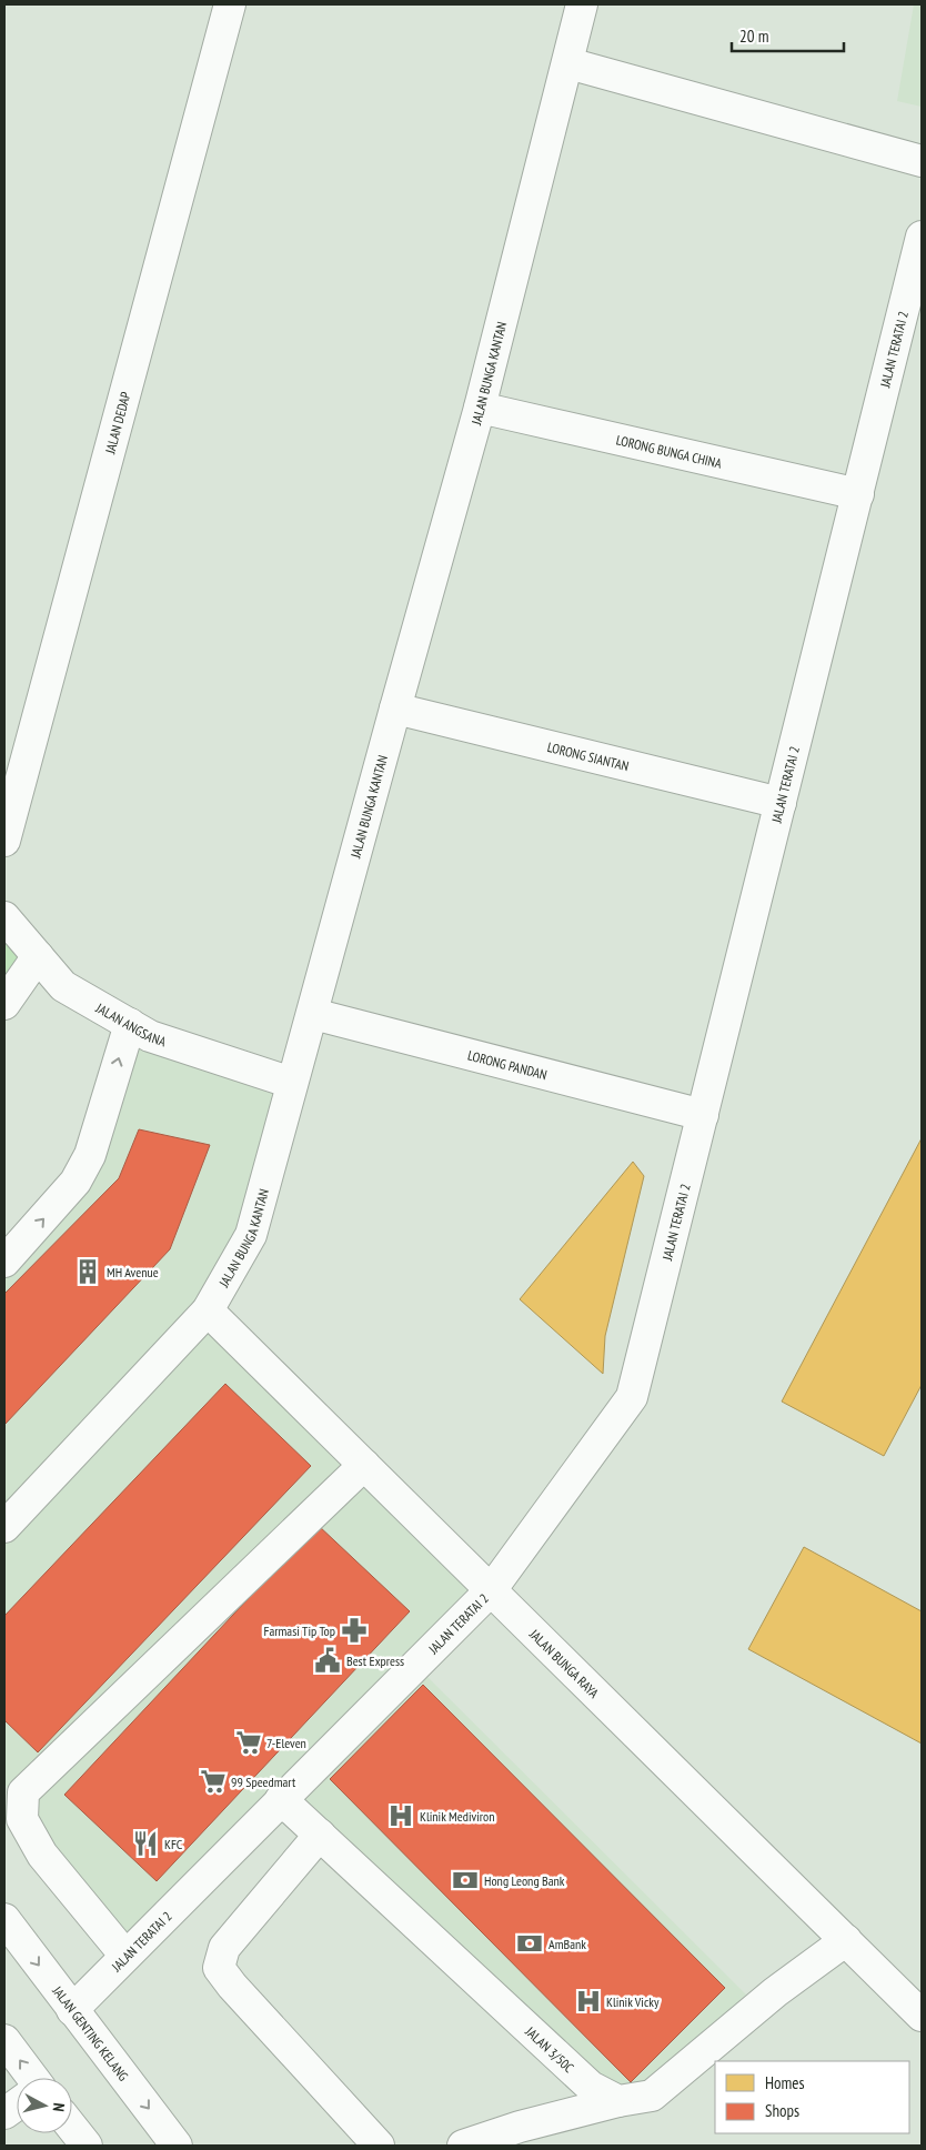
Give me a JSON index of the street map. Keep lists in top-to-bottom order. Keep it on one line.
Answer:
{"streets":{"street":["JALAN TERATAI 2","JALAN BUNGA KANTAN","JALAN DEDAP","LORONG BUNGA CHINA","LORONG SIANTAN","JALAN ANGSANA","LORONG PANDAN","JALAN BUNGA RAYA","JALAN GENTING KELANG","JALAN 3/50C"]},"crossings":[["JALAN TERATAI 2","LORONG BUNGA CHINA"],["JALAN TERATAI 2","LORONG SIANTAN"],["JALAN TERATAI 2","LORONG PANDAN"],["JALAN TERATAI 2","JALAN BUNGA RAYA"],["JALAN TERATAI 2","JALAN GENTING KELANG"],["JALAN TERATAI 2","JALAN 3/50C"],["JALAN BUNGA KANTAN","LORONG BUNGA CHINA"],["JALAN BUNGA KANTAN","LORONG SIANTAN"],["JALAN BUNGA KANTAN","JALAN ANGSANA"],["JALAN BUNGA KANTAN","LORONG PANDAN"],["JALAN BUNGA KANTAN","JALAN BUNGA RAYA"]],"one_way":["JALAN GENTING KELANG"],"places":{"building":["MH Avenue"],"pharmacy":["Farmasi Tip Top"],"public building":["Best Express"],"supermarket":["7-Eleven","99 Speedmart"],"hospital":["Klinik Mediviron","Klinik Vicky"],"restaurant":["KFC"],"bank":["Hong Leong Bank","AmBank"]},"legend":["Homes","Shops"],"scale_bar":"20 m","north":"right"}
